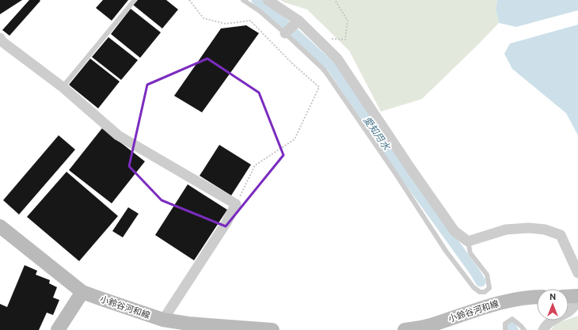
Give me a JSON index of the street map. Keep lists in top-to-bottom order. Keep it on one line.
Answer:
{"streets":{"main road":["小鈴谷河和線"]},"water":["愛知用水"],"north":"top"}
